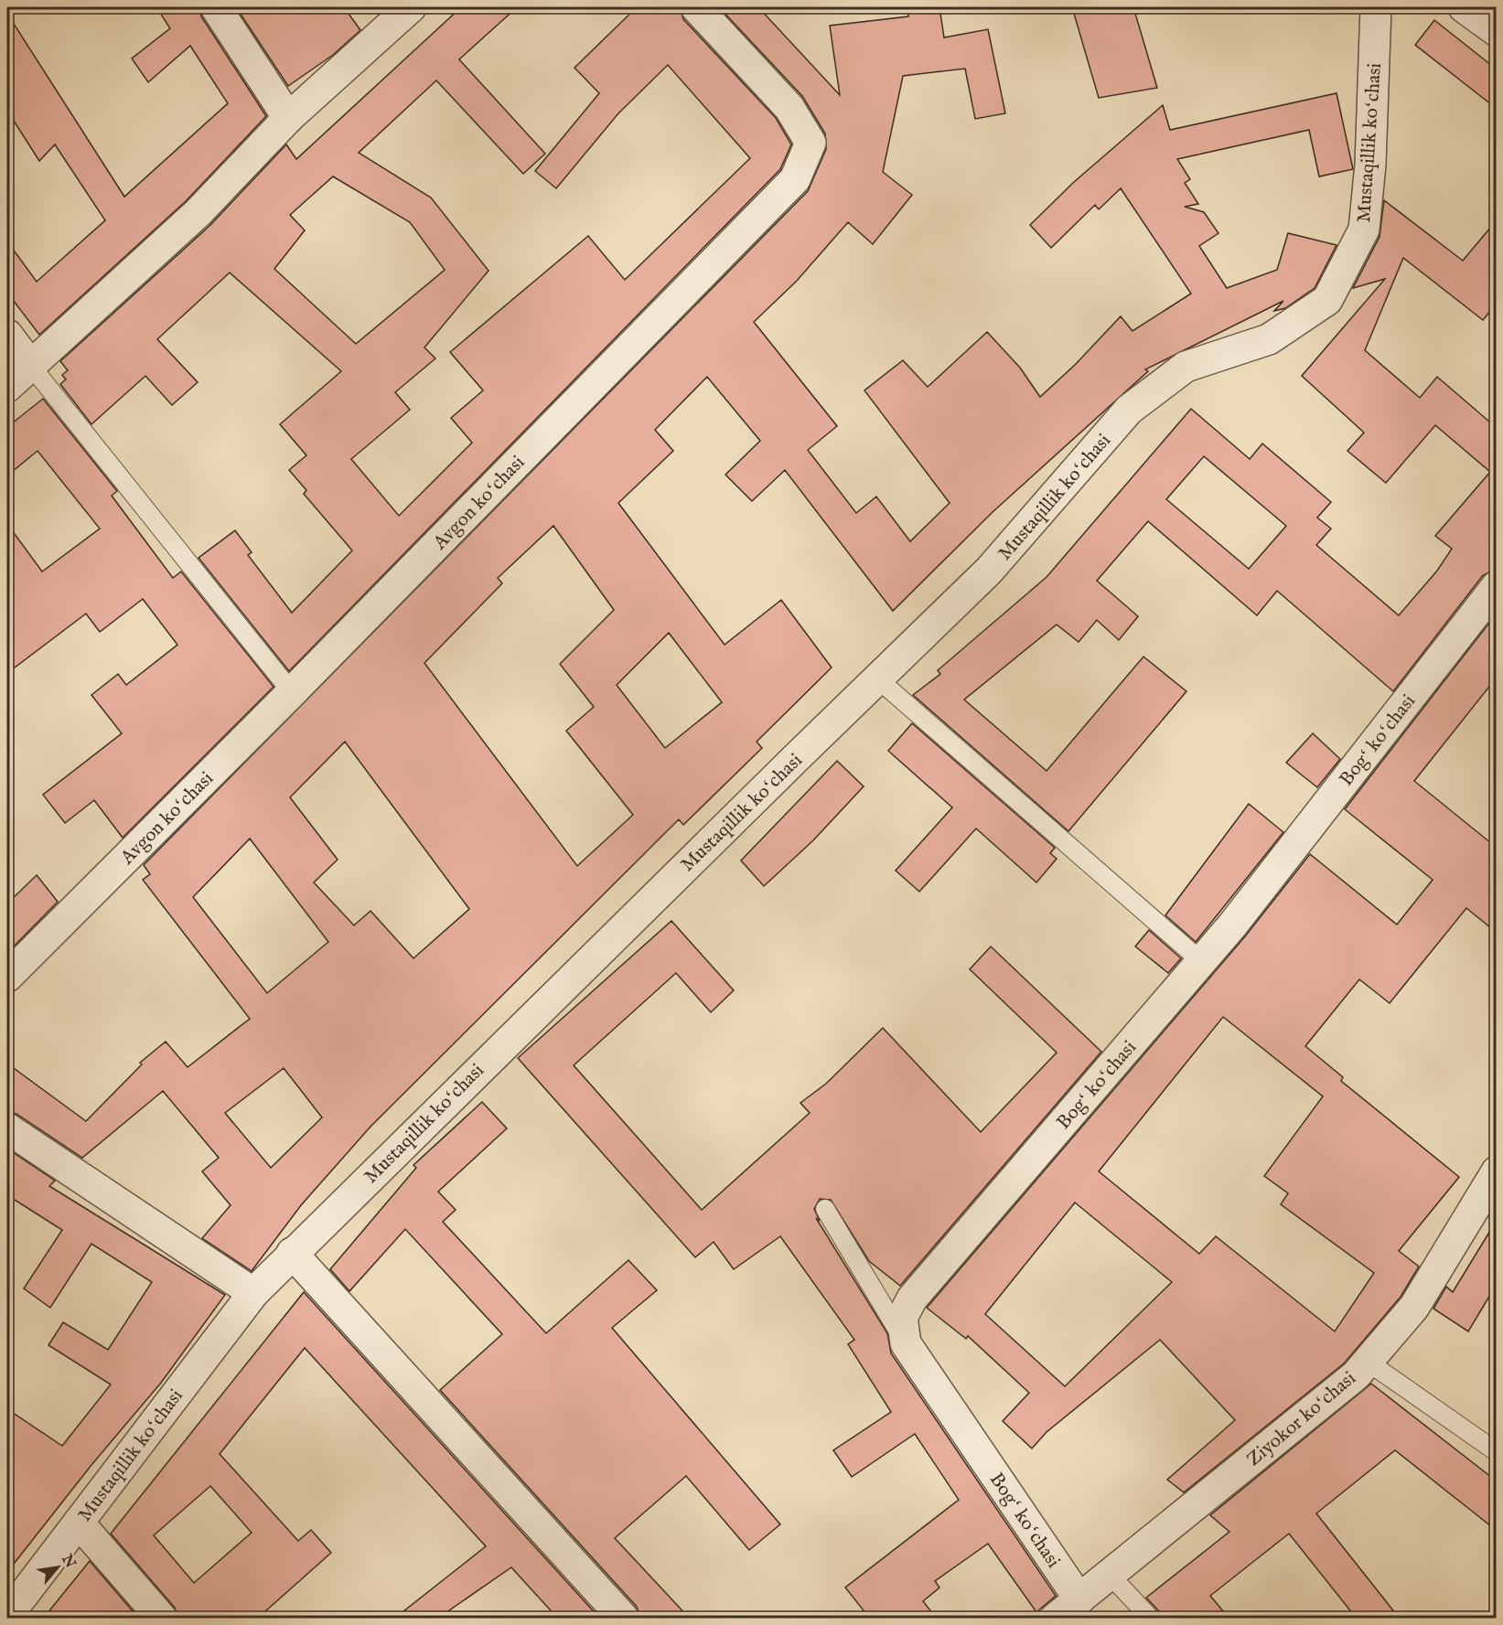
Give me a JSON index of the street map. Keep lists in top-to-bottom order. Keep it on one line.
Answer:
{"streets":{"street":["Mustaqillik koʻchasi","Avgon koʻchasi","Bogʻ koʻchasi","Ziyokor koʻchasi"]},"crossings":[["Bogʻ koʻchasi","Ziyokor koʻchasi"]],"north":"top right"}
